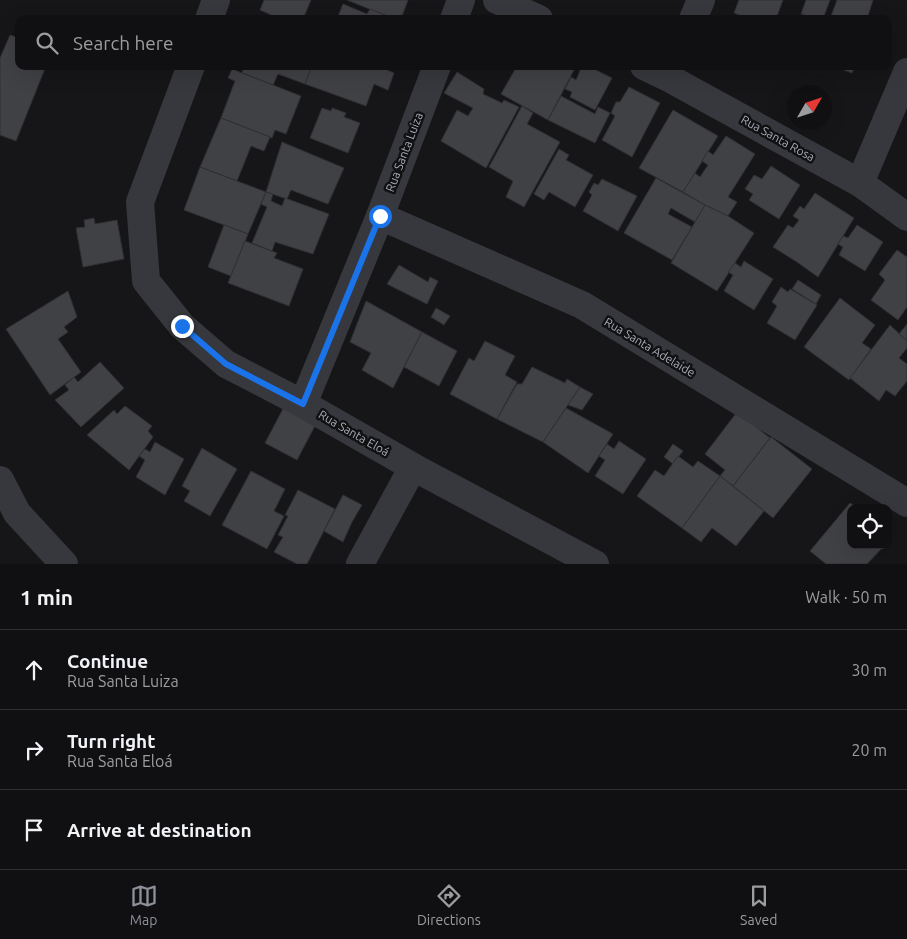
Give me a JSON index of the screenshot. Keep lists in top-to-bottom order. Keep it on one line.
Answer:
{"streets":{"street":["Rua Santa Rosa","Rua Santa Luiza","Rua Santa Adelaide","Rua Santa Eloá"]},"crossings":[["Rua Santa Luiza","Rua Santa Adelaide"],["Rua Santa Luiza","Rua Santa Eloá"]],"north":"top right","page":{"search":"Search here","heading":["1 min","Walk · 50 m"],"list":[["Continue","Rua Santa Luiza","30 m"],["Turn right","Rua Santa Eloá","20 m"],"Arrive at destination"],"nav":["Map","Directions","Saved"]}}
